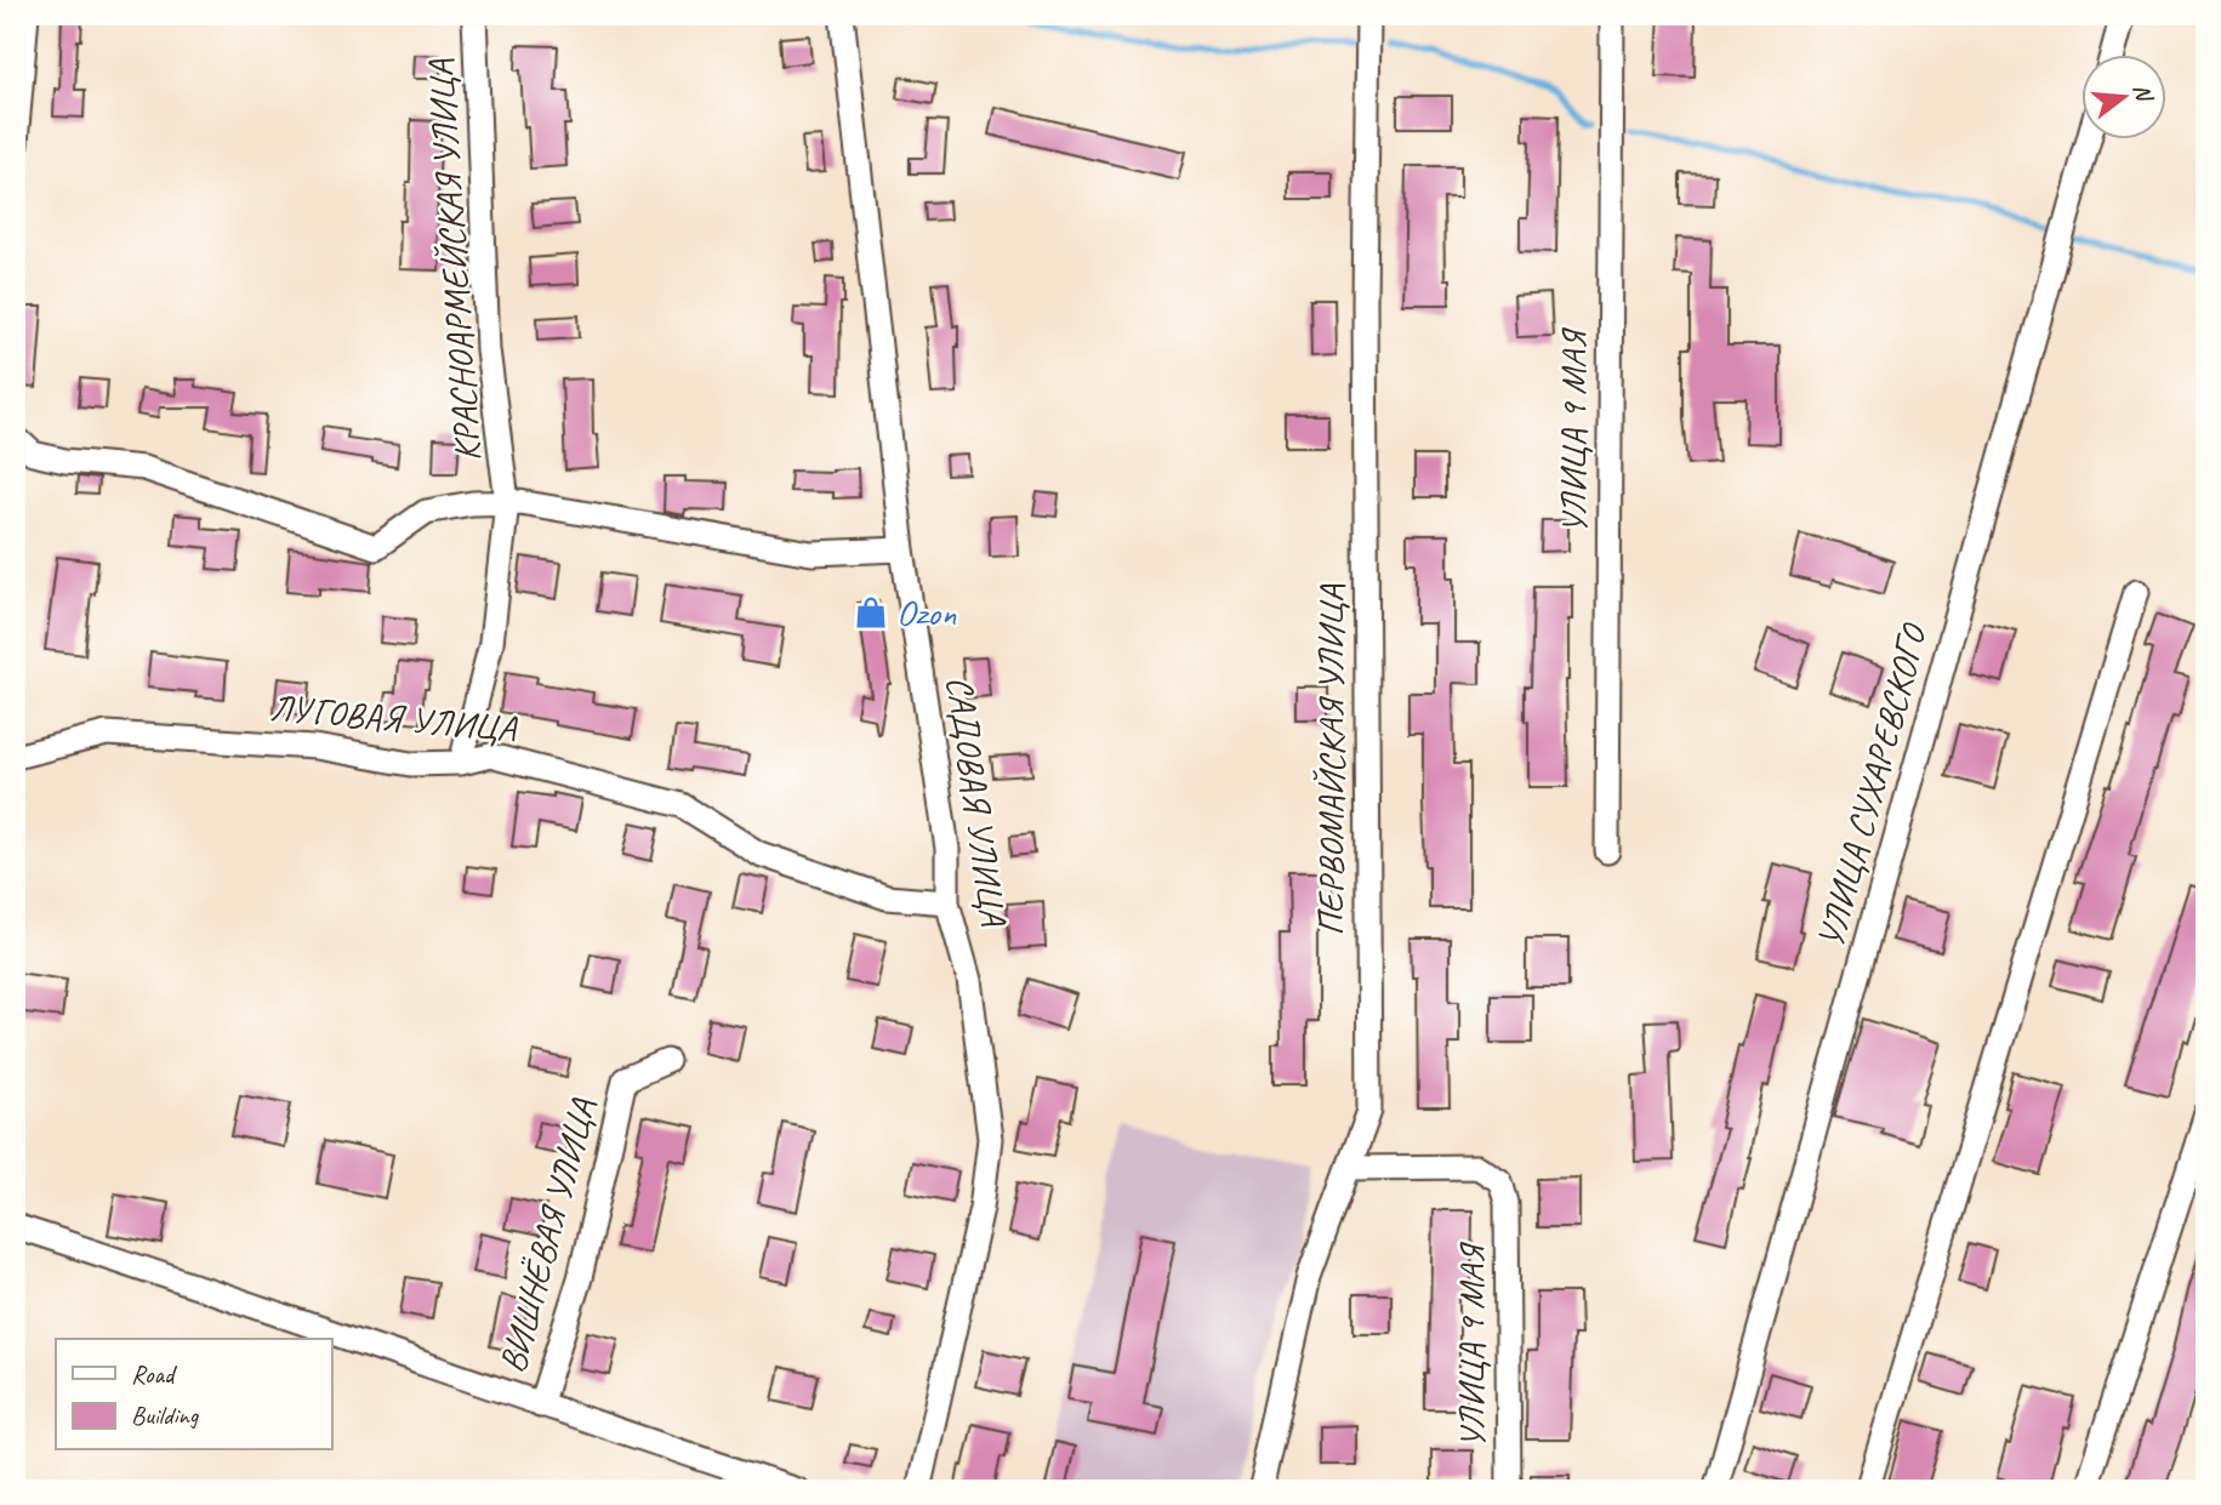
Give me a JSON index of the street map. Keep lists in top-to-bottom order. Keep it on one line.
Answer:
{"streets":{"street":["КРАСНОАРМЕЙСКАЯ УЛИЦА","УЛИЦА 9 МАЯ","ЛУГОВАЯ УЛИЦА","ПЕРВОМАЙСКАЯ УЛИЦА","УЛИЦА СУХАРЕВСКОГО","САДОВАЯ УЛИЦА","ВИШНЁВАЯ УЛИЦА"]},"crossings":[["КРАСНОАРМЕЙСКАЯ УЛИЦА","САДОВАЯ УЛИЦА"],["УЛИЦА 9 МАЯ","ПЕРВОМАЙСКАЯ УЛИЦА"],["ЛУГОВАЯ УЛИЦА","САДОВАЯ УЛИЦА"]],"places":{"shop":["Ozon"]},"legend":["Road","Building"],"north":"right"}
